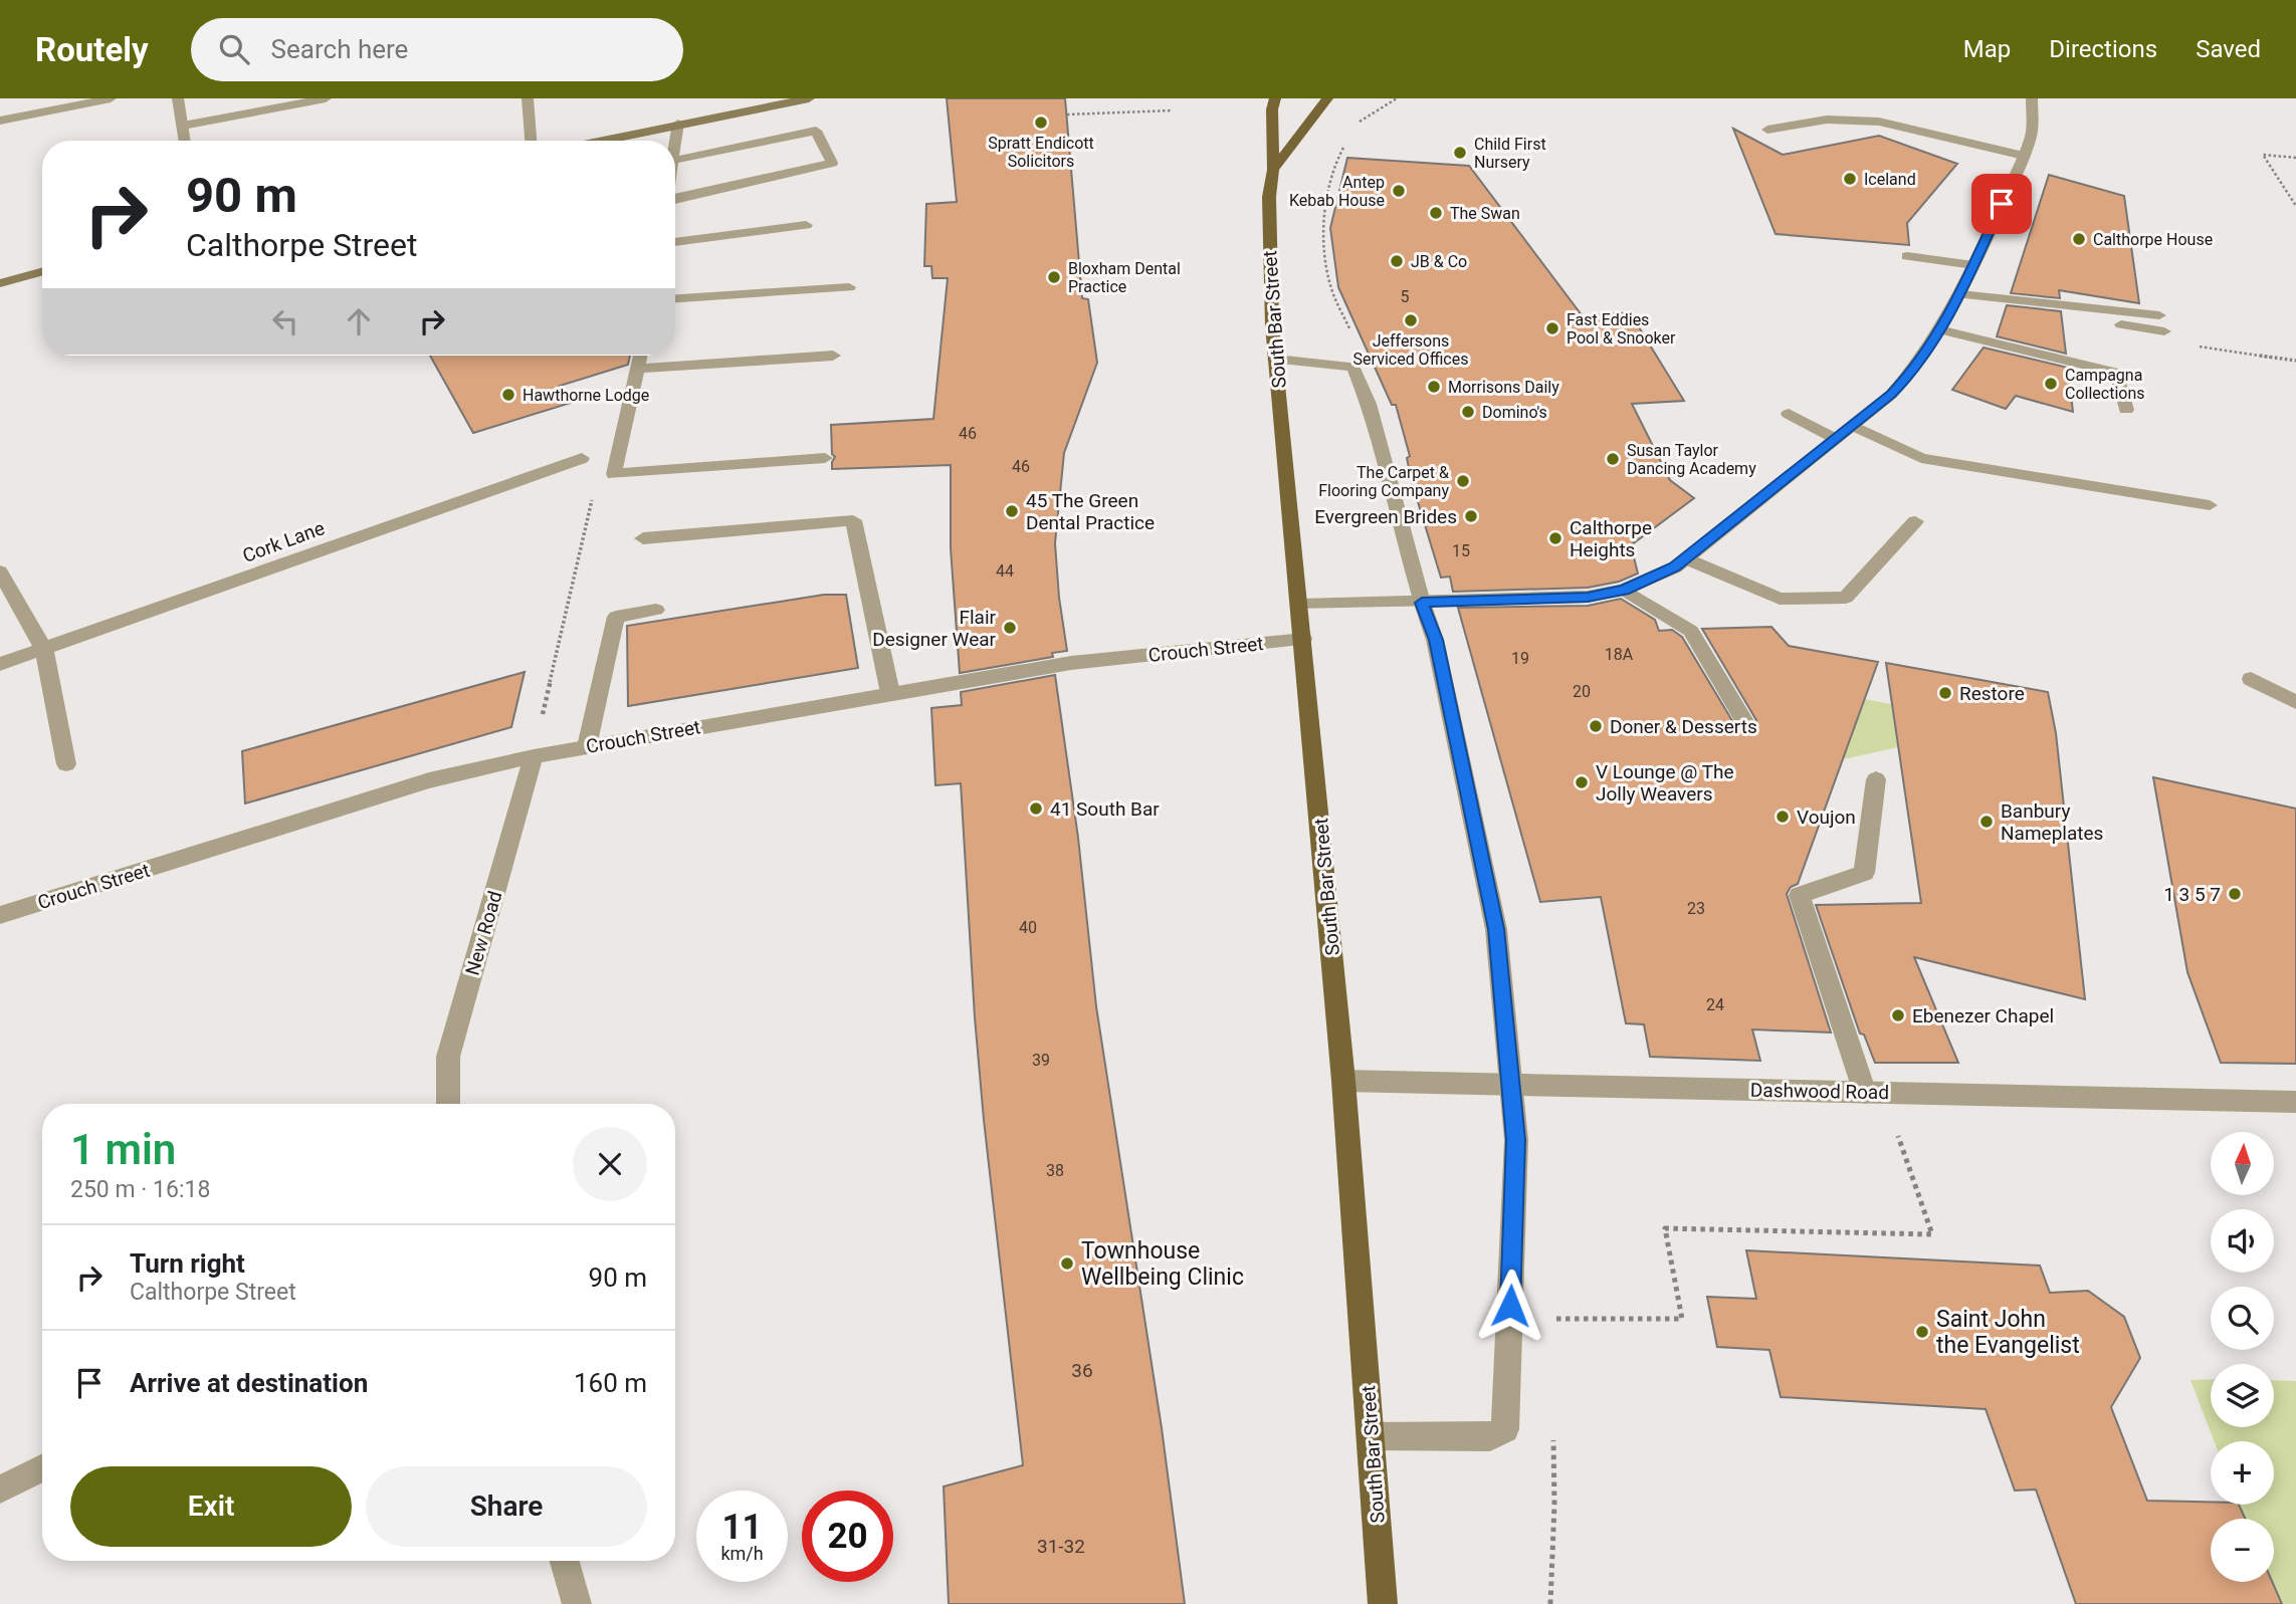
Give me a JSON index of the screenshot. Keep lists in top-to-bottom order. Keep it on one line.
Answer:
{"streets":{"main road":["South Bar Street"],"street":["Cork Lane","Crouch Street","New Road","Dashwood Road"]},"crossings":[["South Bar Street","Crouch Street"],["South Bar Street","Dashwood Road"],["Crouch Street","New Road"]],"places":["Spratt Endicott Solicitors","Child First Nursery","Iceland","Antep Kebab House","The Swan","Calthorpe House","JB & Co","Bloxham Dental Practice","Jeffersons Serviced Offices","Fast Eddies Pool & Snooker","Campagna Collections","Morrisons Daily","Hawthorne Lodge","Domino's","Susan Taylor Dancing Academy","The Carpet & Flooring Company","45 The Green Dental Practice","Evergreen Brides","Calthorpe Heights","Flair Designer Wear","Restore","Doner & Desserts","V Lounge @ The Jolly Weavers","41 South Bar","Voujon","Banbury Nameplates","1 3 5 7","Ebenezer Chapel","Townhouse Wellbeing Clinic","Saint John the Evangelist"],"house_numbers":["5","46","46","15","44","18A","19","20","23","40","24","39","38","36","31-32"],"north":"top","page":{"header":"Routely","search":"Search here","nav":["Map","Directions","Saved"],"turn":["90 m","Calthorpe Street"],"heading":["1 min","250 m · 16:18"],"map_buttons":["+","−"],"list":[{"name":"Turn right","note":"Calthorpe Street","value":"90 m"},{"name":"Arrive at destination","value":"160 m"}],"buttons":["Exit","Share"],"speed":"11 km/h","limit":"20"}}
